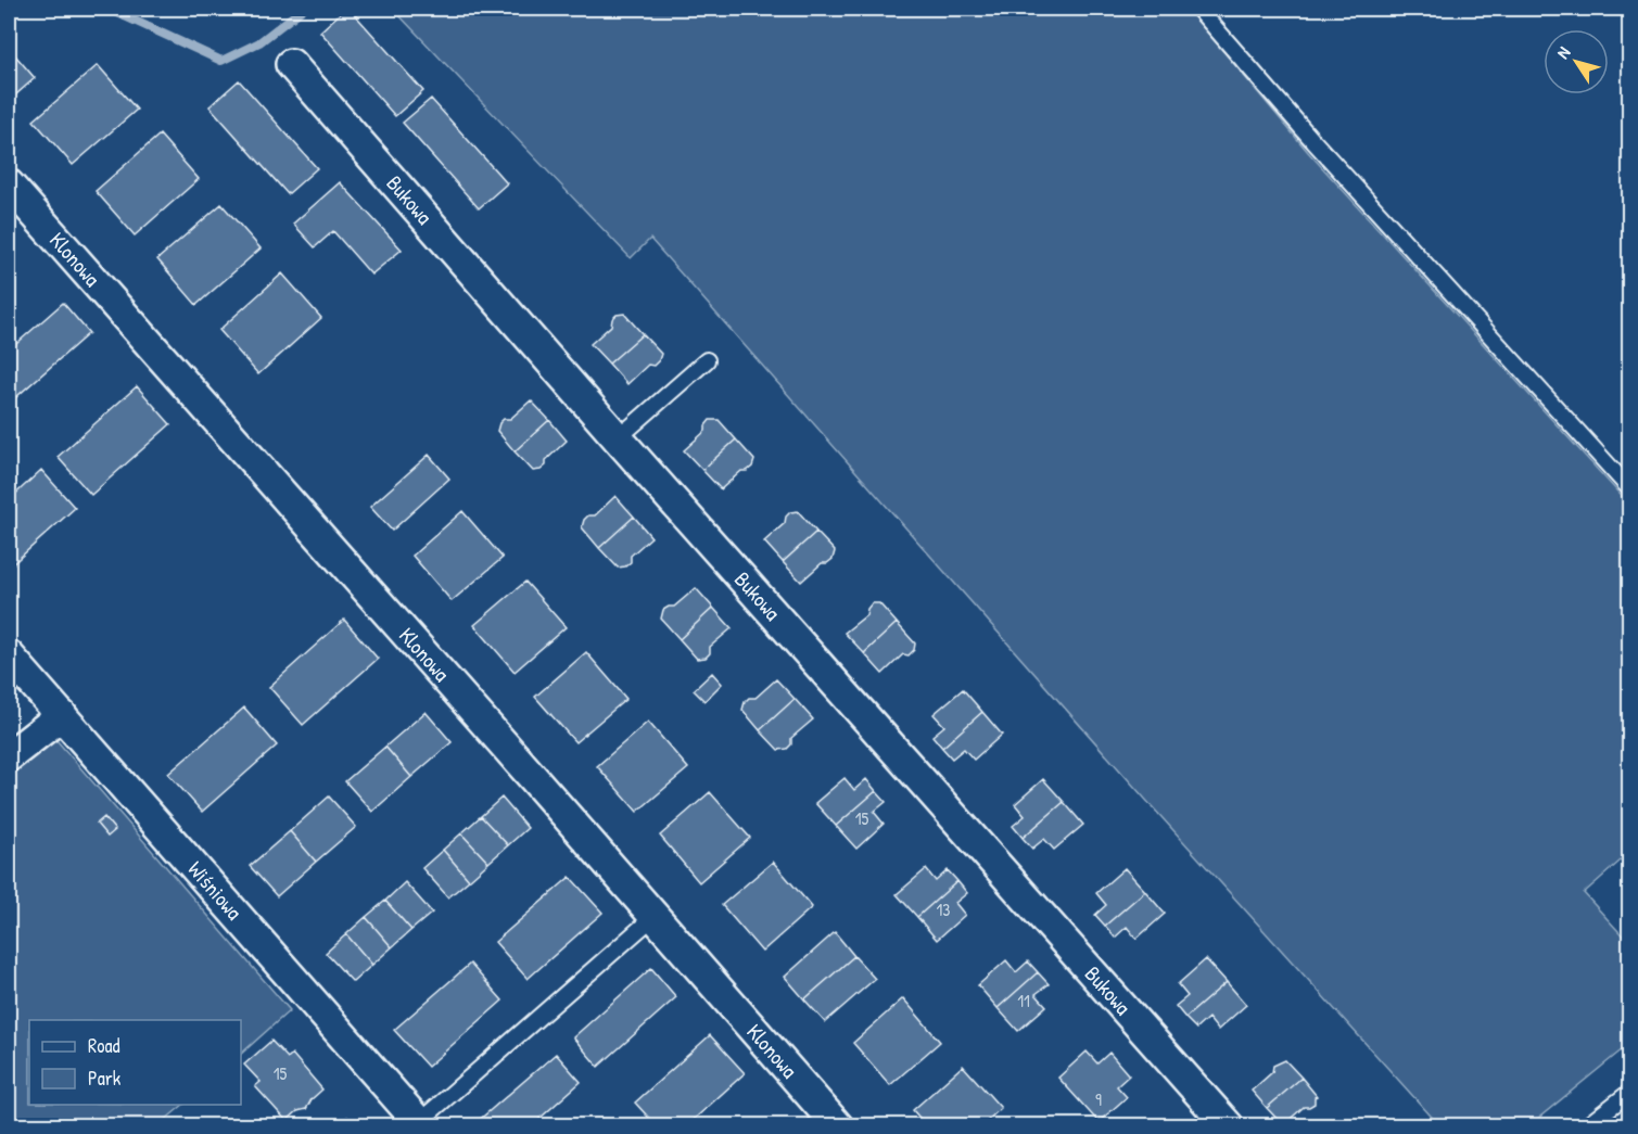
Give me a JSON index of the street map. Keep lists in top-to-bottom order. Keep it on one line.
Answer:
{"streets":{"street":["Bukowa","Klonowa","Wiśniowa"]},"house_numbers":["15","13","11","15","9"],"legend":["Road","Park"],"north":"top left"}
